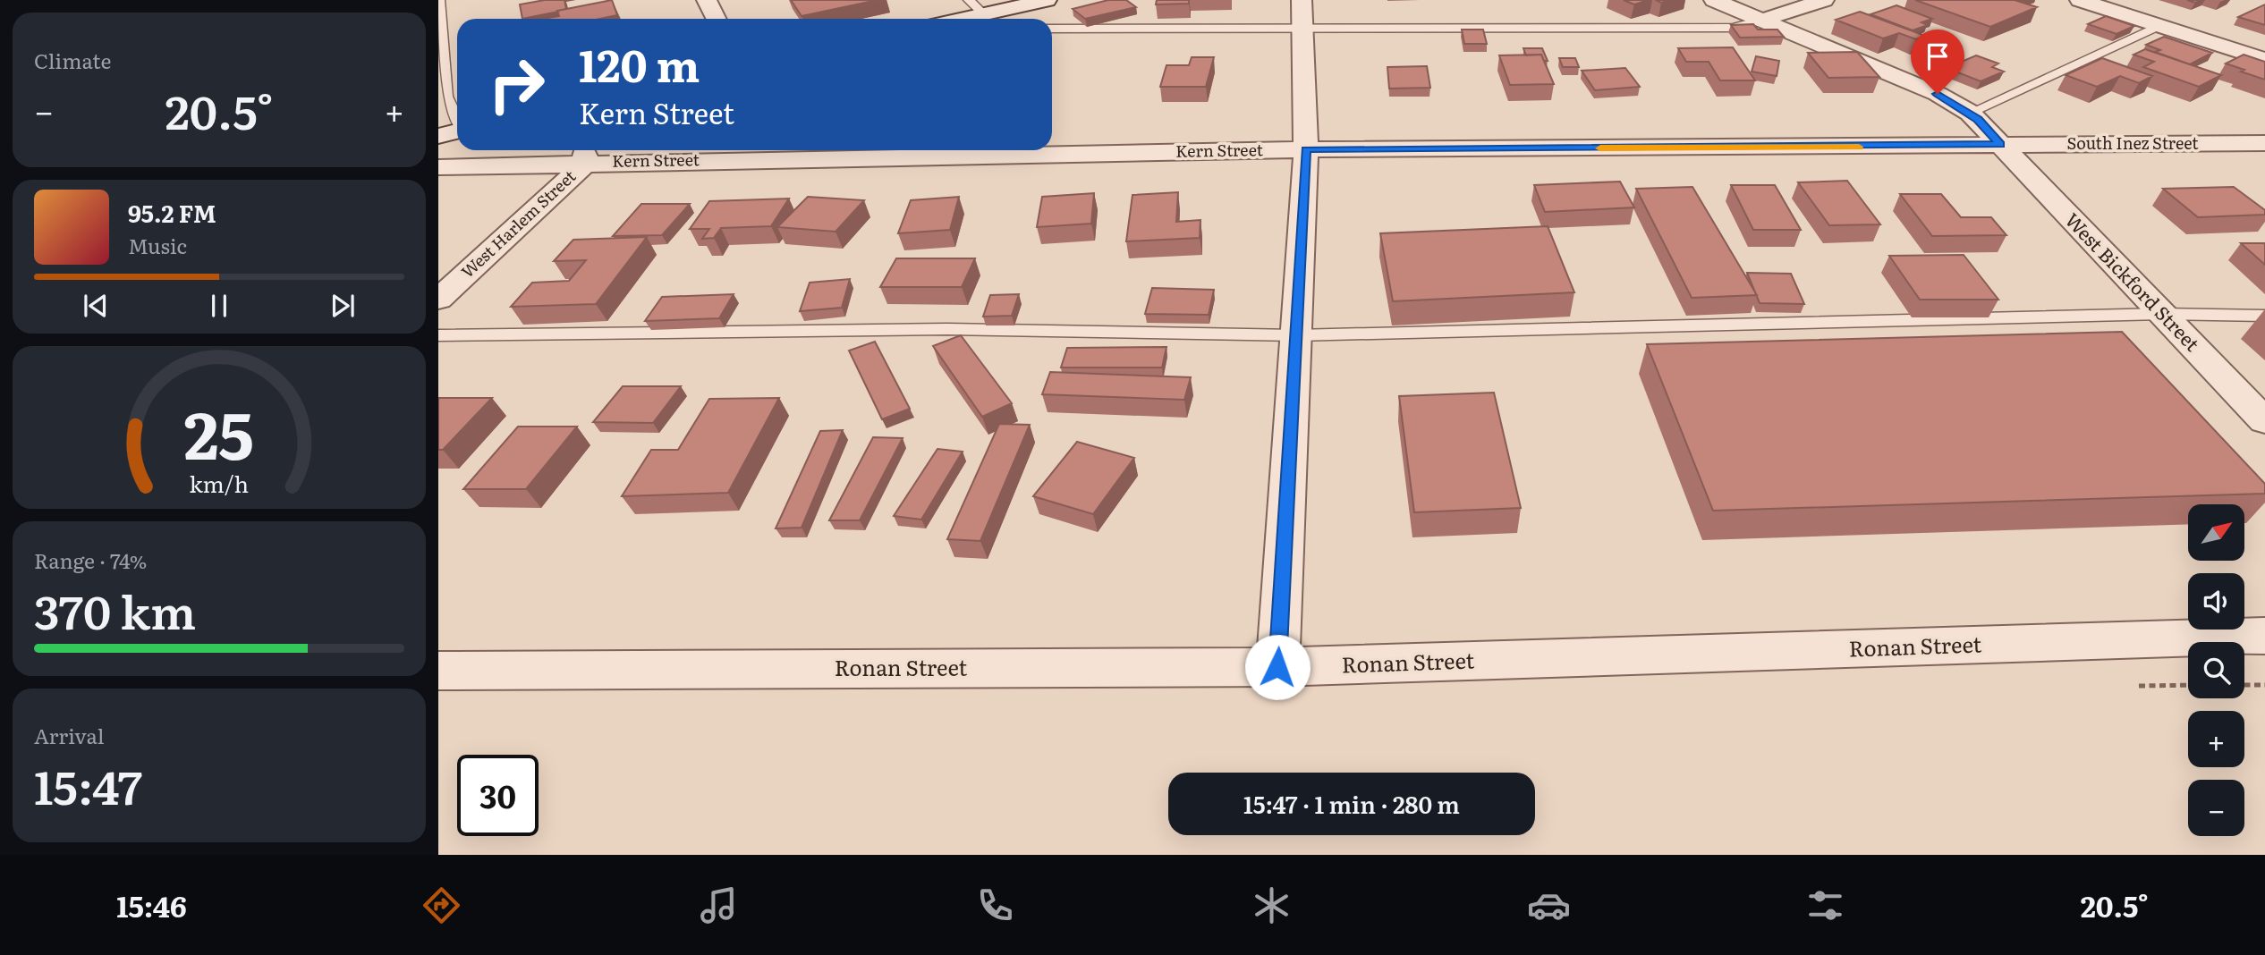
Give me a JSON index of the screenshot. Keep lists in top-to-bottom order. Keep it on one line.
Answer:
{"streets":{"street":["South Inez Street","Kern Street","West Harlem Street","West Bickford Street","Ronan Street"]},"crossings":[["South Inez Street","Kern Street"],["South Inez Street","West Bickford Street"],["Kern Street","West Harlem Street"],["Kern Street","West Bickford Street"]],"north":"top right","page":{"tile":["Climate",["Range · 74%","370 km"],["Arrival","15:47"]],"turn":["120 m","Kern Street"],"heat":["−","20.5°","+"],"song":["95.2 FM","Music"],"map_buttons":["+","−"],"limit":"30","trip":"15:47 · 1 min · 280 m","tabs":["15:46","20.5°"],"gauge":["25","km/h"]}}
